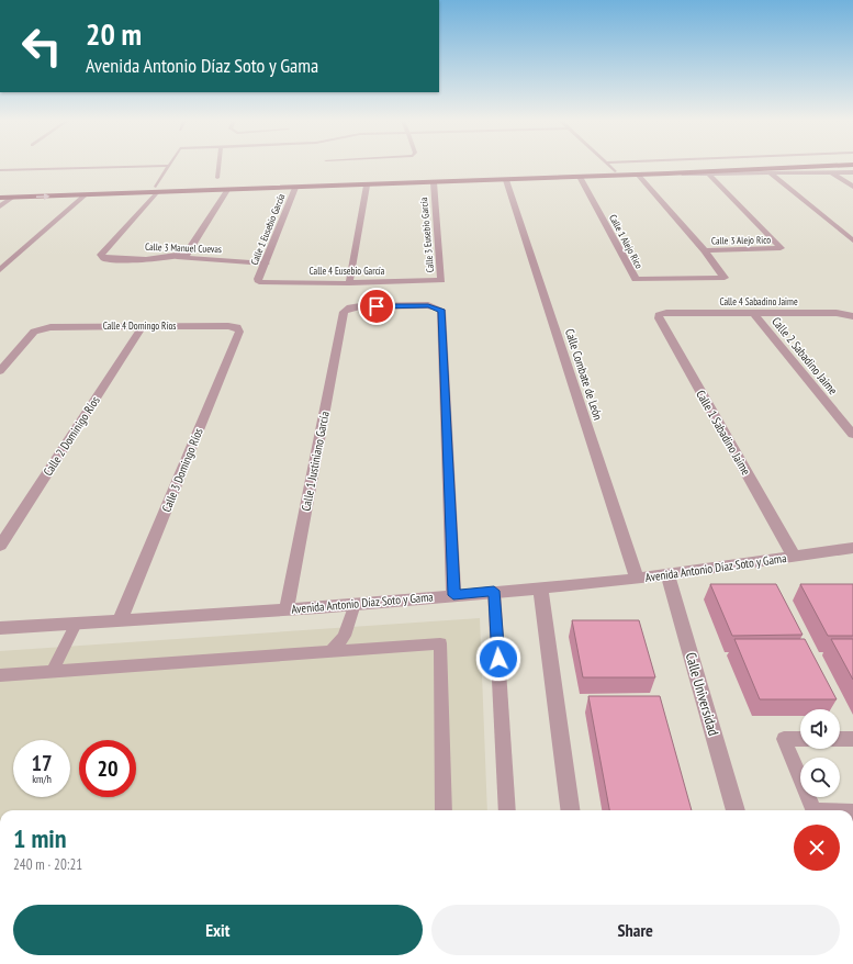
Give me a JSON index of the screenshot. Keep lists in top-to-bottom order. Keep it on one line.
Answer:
{"streets":{"street":["Calle 1 Eusebio García","Calle 3 Eusebio García","Calle 3 Alejo Rico","Calle 1 Alejo Rico","Calle 3 Manuel Cuevas","Calle 4 Eusebio García","Calle 4 Sabadino Jaime","Calle 4 Domingo Ríos","Calle 2 Sabadino Jaime","Calle Combate de León","Calle 1 Sabadino Jaime","Calle 2 Dominigo Ríos","Calle 1 Justiniano García","Calle 3 Domingo Ríos","Avenida Antonio Díaz Soto y Gama","Calle Universidad"]},"crossings":[["Calle 1 Eusebio García","Calle 3 Manuel Cuevas"],["Calle 1 Eusebio García","Calle 4 Eusebio García"],["Calle 3 Eusebio García","Calle 4 Eusebio García"],["Calle 3 Alejo Rico","Calle 1 Alejo Rico"],["Calle 4 Sabadino Jaime","Calle 2 Sabadino Jaime"],["Calle 4 Sabadino Jaime","Calle 1 Sabadino Jaime"],["Calle 4 Domingo Ríos","Calle 2 Dominigo Ríos"],["Calle 4 Domingo Ríos","Calle 3 Domingo Ríos"],["Calle Combate de León","Avenida Antonio Díaz Soto y Gama"],["Calle 1 Sabadino Jaime","Avenida Antonio Díaz Soto y Gama"],["Calle 1 Justiniano García","Avenida Antonio Díaz Soto y Gama"],["Calle 3 Domingo Ríos","Avenida Antonio Díaz Soto y Gama"],["Avenida Antonio Díaz Soto y Gama","Calle Universidad"]],"page":{"turn":["20 m","Avenida Antonio Díaz Soto y Gama"],"speed":"17 km/h","limit":"20","heading":["1 min","240 m · 20:21"],"buttons":["Exit","Share"]}}
